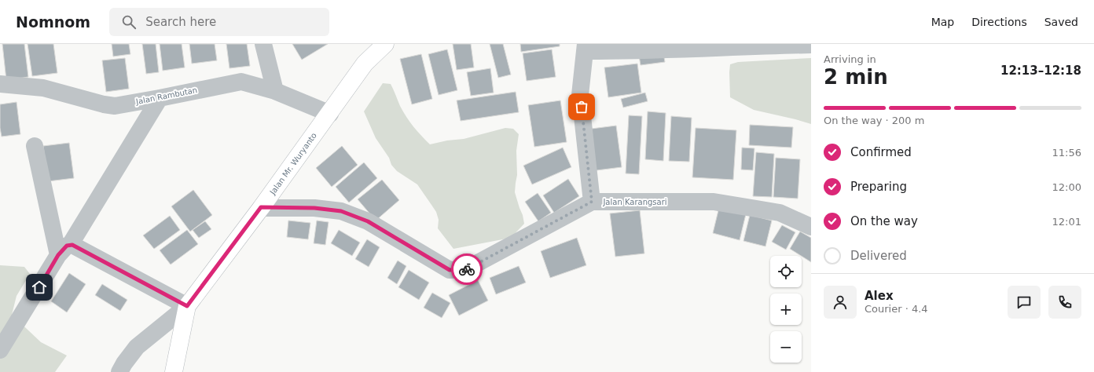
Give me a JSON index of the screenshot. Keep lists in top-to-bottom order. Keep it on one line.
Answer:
{"streets":{"main road":["Jalan Mr. Wuryanto"],"street":["Jalan Rambutan","Jalan Karangsari"]},"crossings":[["Jalan Rambutan","Jalan Mr. Wuryanto"],["Jalan Mr. Wuryanto","Jalan Karangsari"]],"page":{"header":"Nomnom","search":"Search here","nav":["Map","Directions","Saved"],"heading":["2 min","Arriving in","12:13–12:18"],"panel":["Alex","Courier · 4.4"],"bar":"On the way · 200 m","list":[["Confirmed","11:56"],["Preparing","12:00"],["On the way","12:01"],"Delivered"],"map_buttons":["+","−"]}}
